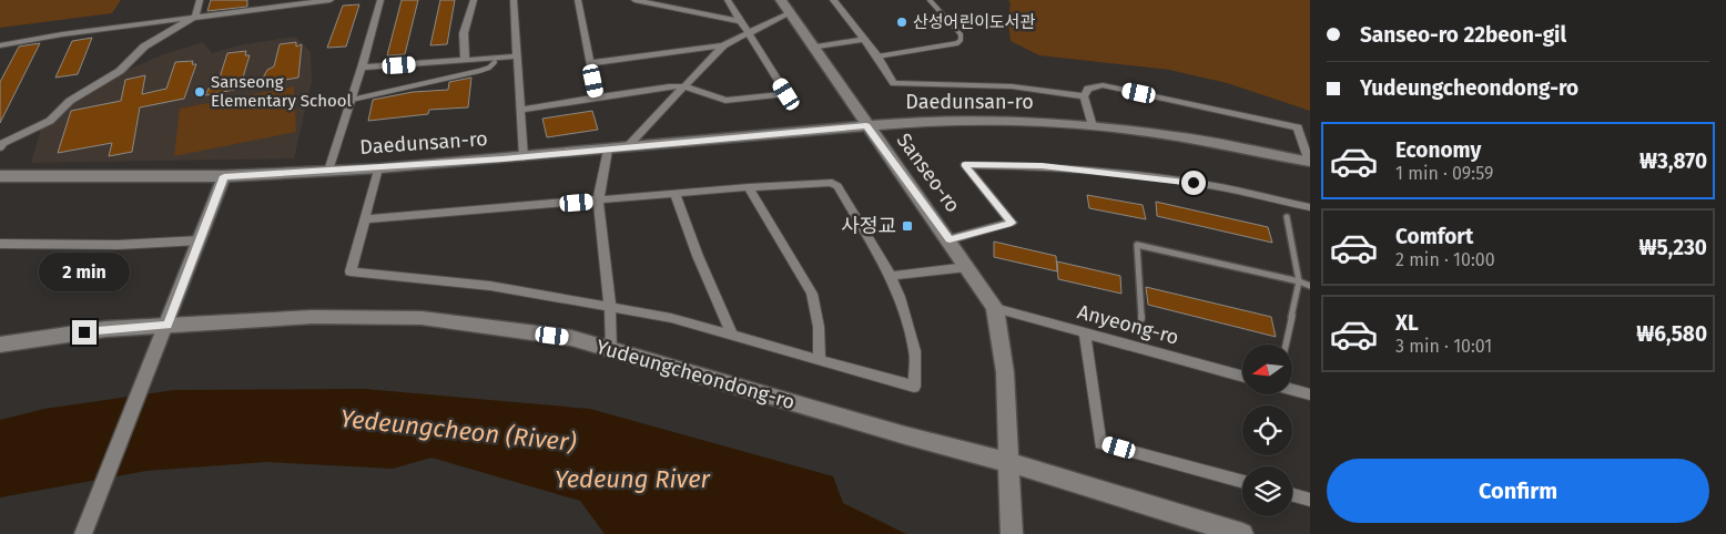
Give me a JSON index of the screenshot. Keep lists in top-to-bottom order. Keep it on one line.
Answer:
{"streets":{"main road":["Daedunsan-ro","Sanseo-ro","Yudeungcheondong-ro"],"street":["Anyeong-ro"]},"crossings":[["Daedunsan-ro","Sanseo-ro"],["Sanseo-ro","Anyeong-ro"],["Sanseo-ro","Yudeungcheondong-ro"]],"water":["Yedeungcheon (River)","Yedeung River"],"places":{"other":["산성어린이도서관","Sanseong Elementary School"],"transit":["사정교"]},"north":"left","page":{"banner":["Sanseo-ro 22beon-gil","Yudeungcheondong-ro"],"list":[{"name":"Economy","note":"1 min · 09:59","value":"₩3,870"},{"name":"Comfort","note":"2 min · 10:00","value":"₩5,230"},{"name":"XL","note":"3 min · 10:01","value":"₩6,580"}],"bubble":"2 min","buttons":"Confirm"}}
